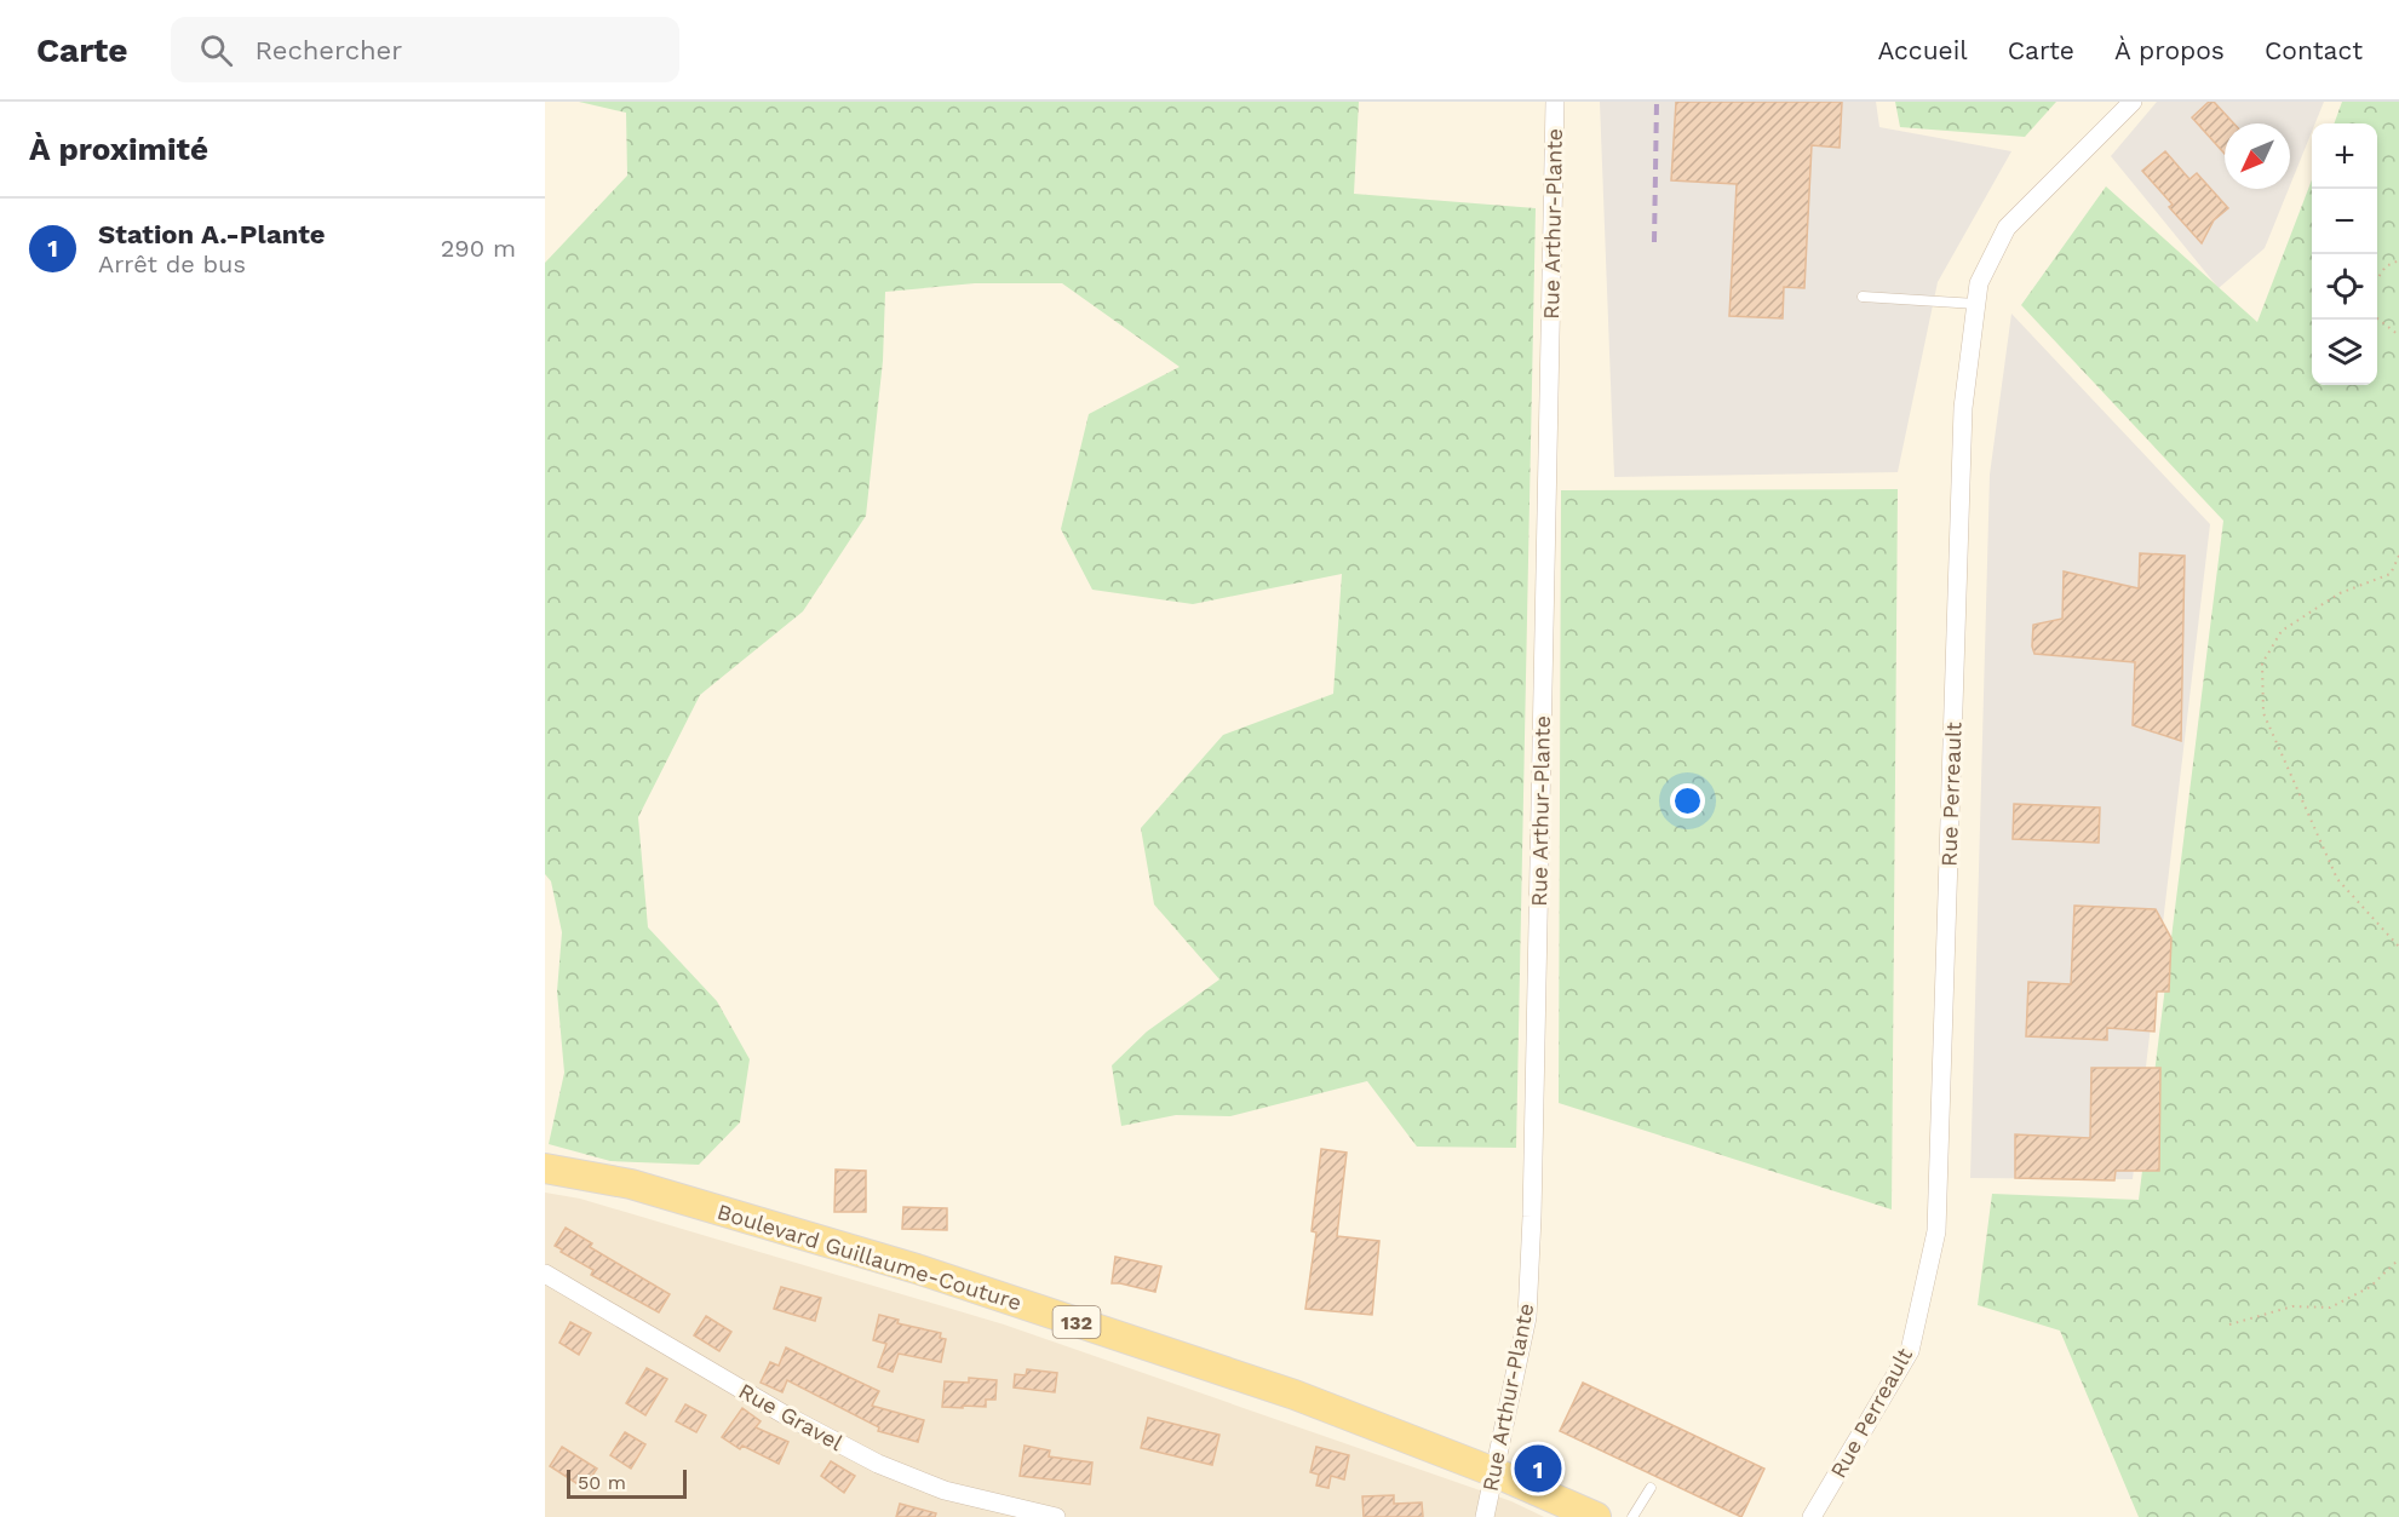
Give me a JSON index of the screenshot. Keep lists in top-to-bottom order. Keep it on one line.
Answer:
{"streets":{"main road":["Boulevard Guillaume-Couture","132"],"street":["Rue Arthur-Plante","Rue Perreault","Rue Gravel"]},"crossings":[["Rue Arthur-Plante","Boulevard Guillaume-Couture"]],"scale_bar":"50 m","north":"bottom left","page":{"header":"Carte","search":"Rechercher","nav":["Accueil","Carte","À propos","Contact"],"heading":"À proximité","map_buttons":["+","−"],"list":[{"mark":"1","name":"Station A.-Plante","note":"Arrêt de bus","value":"290 m"}],"pins":"1","scale":"50 m"}}
